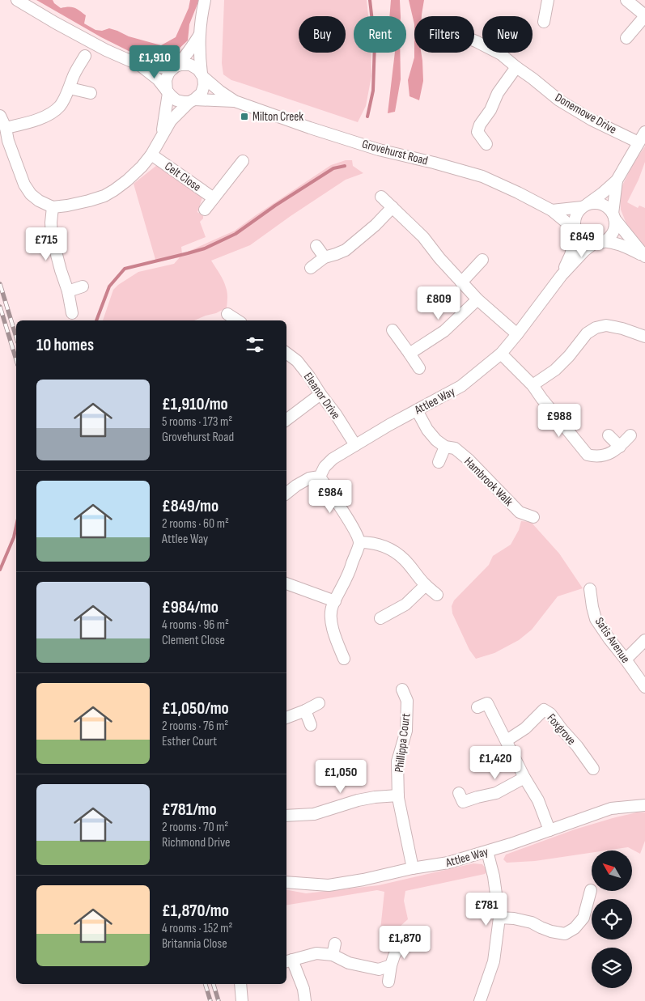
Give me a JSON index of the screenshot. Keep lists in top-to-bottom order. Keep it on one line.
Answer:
{"streets":{"street":["Donemowe Drive","Grovehurst Road","Celt Close","Eleanor Drive","Attlee Way","Hambrook Walk","Satis Avenue","Foxgrove","Phillippa Court"]},"crossings":[["Grovehurst Road","Attlee Way"],["Eleanor Drive","Attlee Way"],["Attlee Way","Hambrook Walk"],["Attlee Way","Phillippa Court"]],"places":{"transit":["Milton Creek"]},"north":"top left","page":{"chip":["Buy","Rent","Filters","New"],"price":["£1,910","£849","£715","£809","£988","£984","£1,420","£1,050","£781","£1,870"],"heading":"10 homes","list":[{"name":"£1,910/mo","note":"5 rooms · 173 m² · Grovehurst Road"},{"name":"£849/mo","note":"2 rooms · 60 m² · Attlee Way"},{"name":"£984/mo","note":"4 rooms · 96 m² · Clement Close"},{"name":"£1,050/mo","note":"2 rooms · 76 m² · Esther Court"},{"name":"£781/mo","note":"2 rooms · 70 m² · Richmond Drive"},{"name":"£1,870/mo","note":"4 rooms · 152 m² · Britannia Close"}]}}
